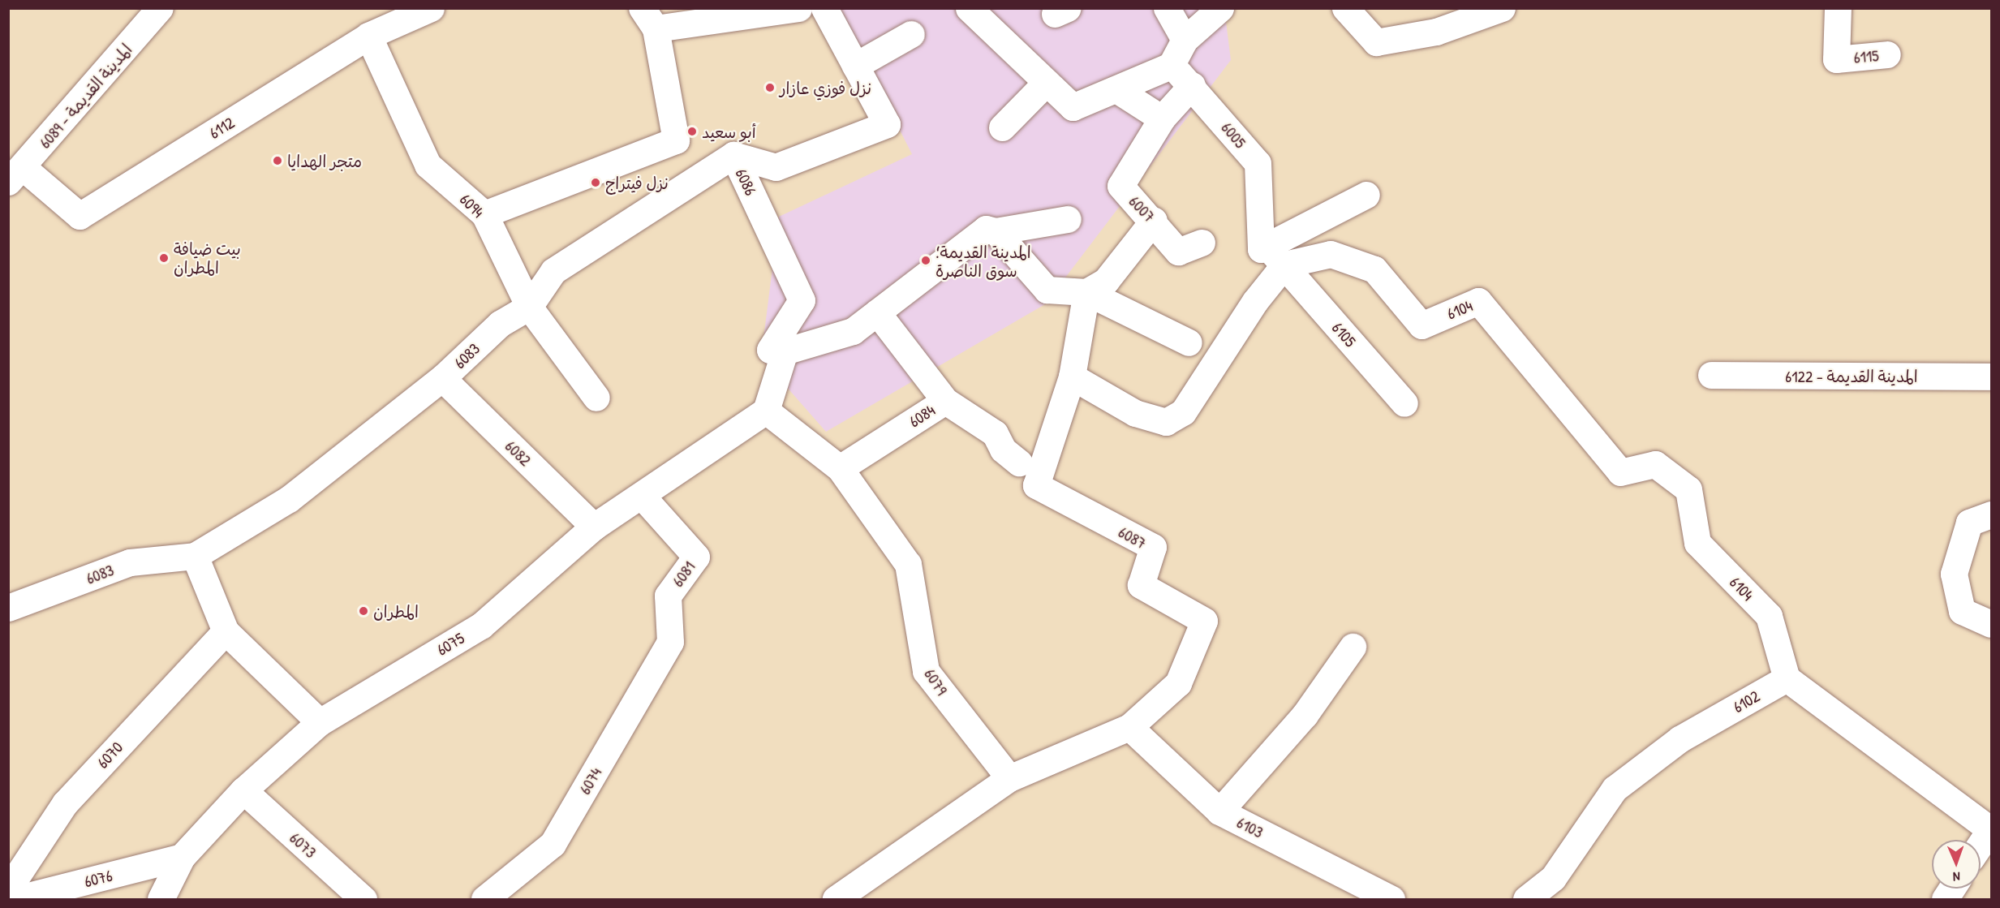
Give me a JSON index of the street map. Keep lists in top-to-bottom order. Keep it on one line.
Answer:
{"streets":{"street":["6115","المدينة القديمة - 6089","6112","6005","6086","6094","6007","6104","6105","6083","المدينة القديمة - 6122","6084","6082","6087","6081","6075","6079","6102","6070","6074","6103","6073","6076"]},"crossings":[["المدينة القديمة - 6089","6112"],["6112","6094"],["6005","6007"],["6086","6083"],["6094","6083"],["6104","6105"],["6104","6102"],["6083","6082"],["6084","6079"],["6082","6075"],["6087","6079"],["6087","6103"],["6081","6075"],["6081","6074"],["6075","6079"],["6075","6073"],["6075","6076"]],"places":["نزل فوزي عازار","أبو سعيد","متجر الهدايا","نزل فيتراج","بيت ضيافة المطران","المدينة القديمة؛ سوق الناصرة","المطران"],"north":"bottom"}
